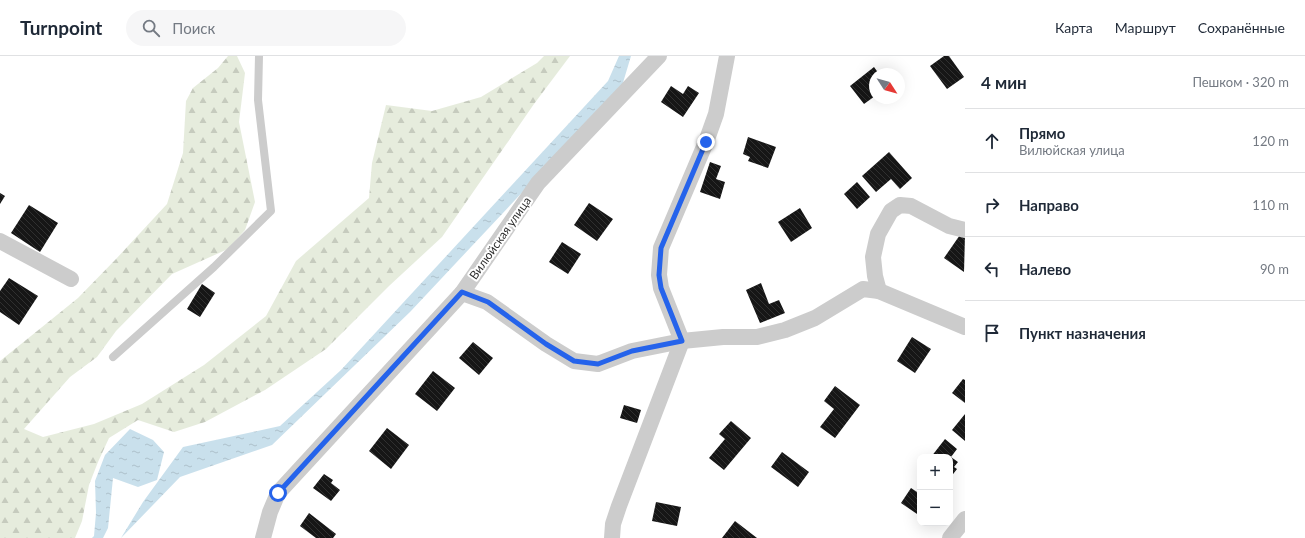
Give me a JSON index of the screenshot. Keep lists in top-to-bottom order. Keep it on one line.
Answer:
{"streets":{"street":["Вилюйская улица"]},"north":"bottom right","page":{"header":"Turnpoint","search":"Поиск","nav":["Карта","Маршрут","Сохранённые"],"heading":["4 мин","Пешком · 320 m"],"list":[["Прямо","Вилюйская улица","120 m"],["Направо","110 m"],["Налево","90 m"],"Пункт назначения"],"map_buttons":["+","−"]}}
